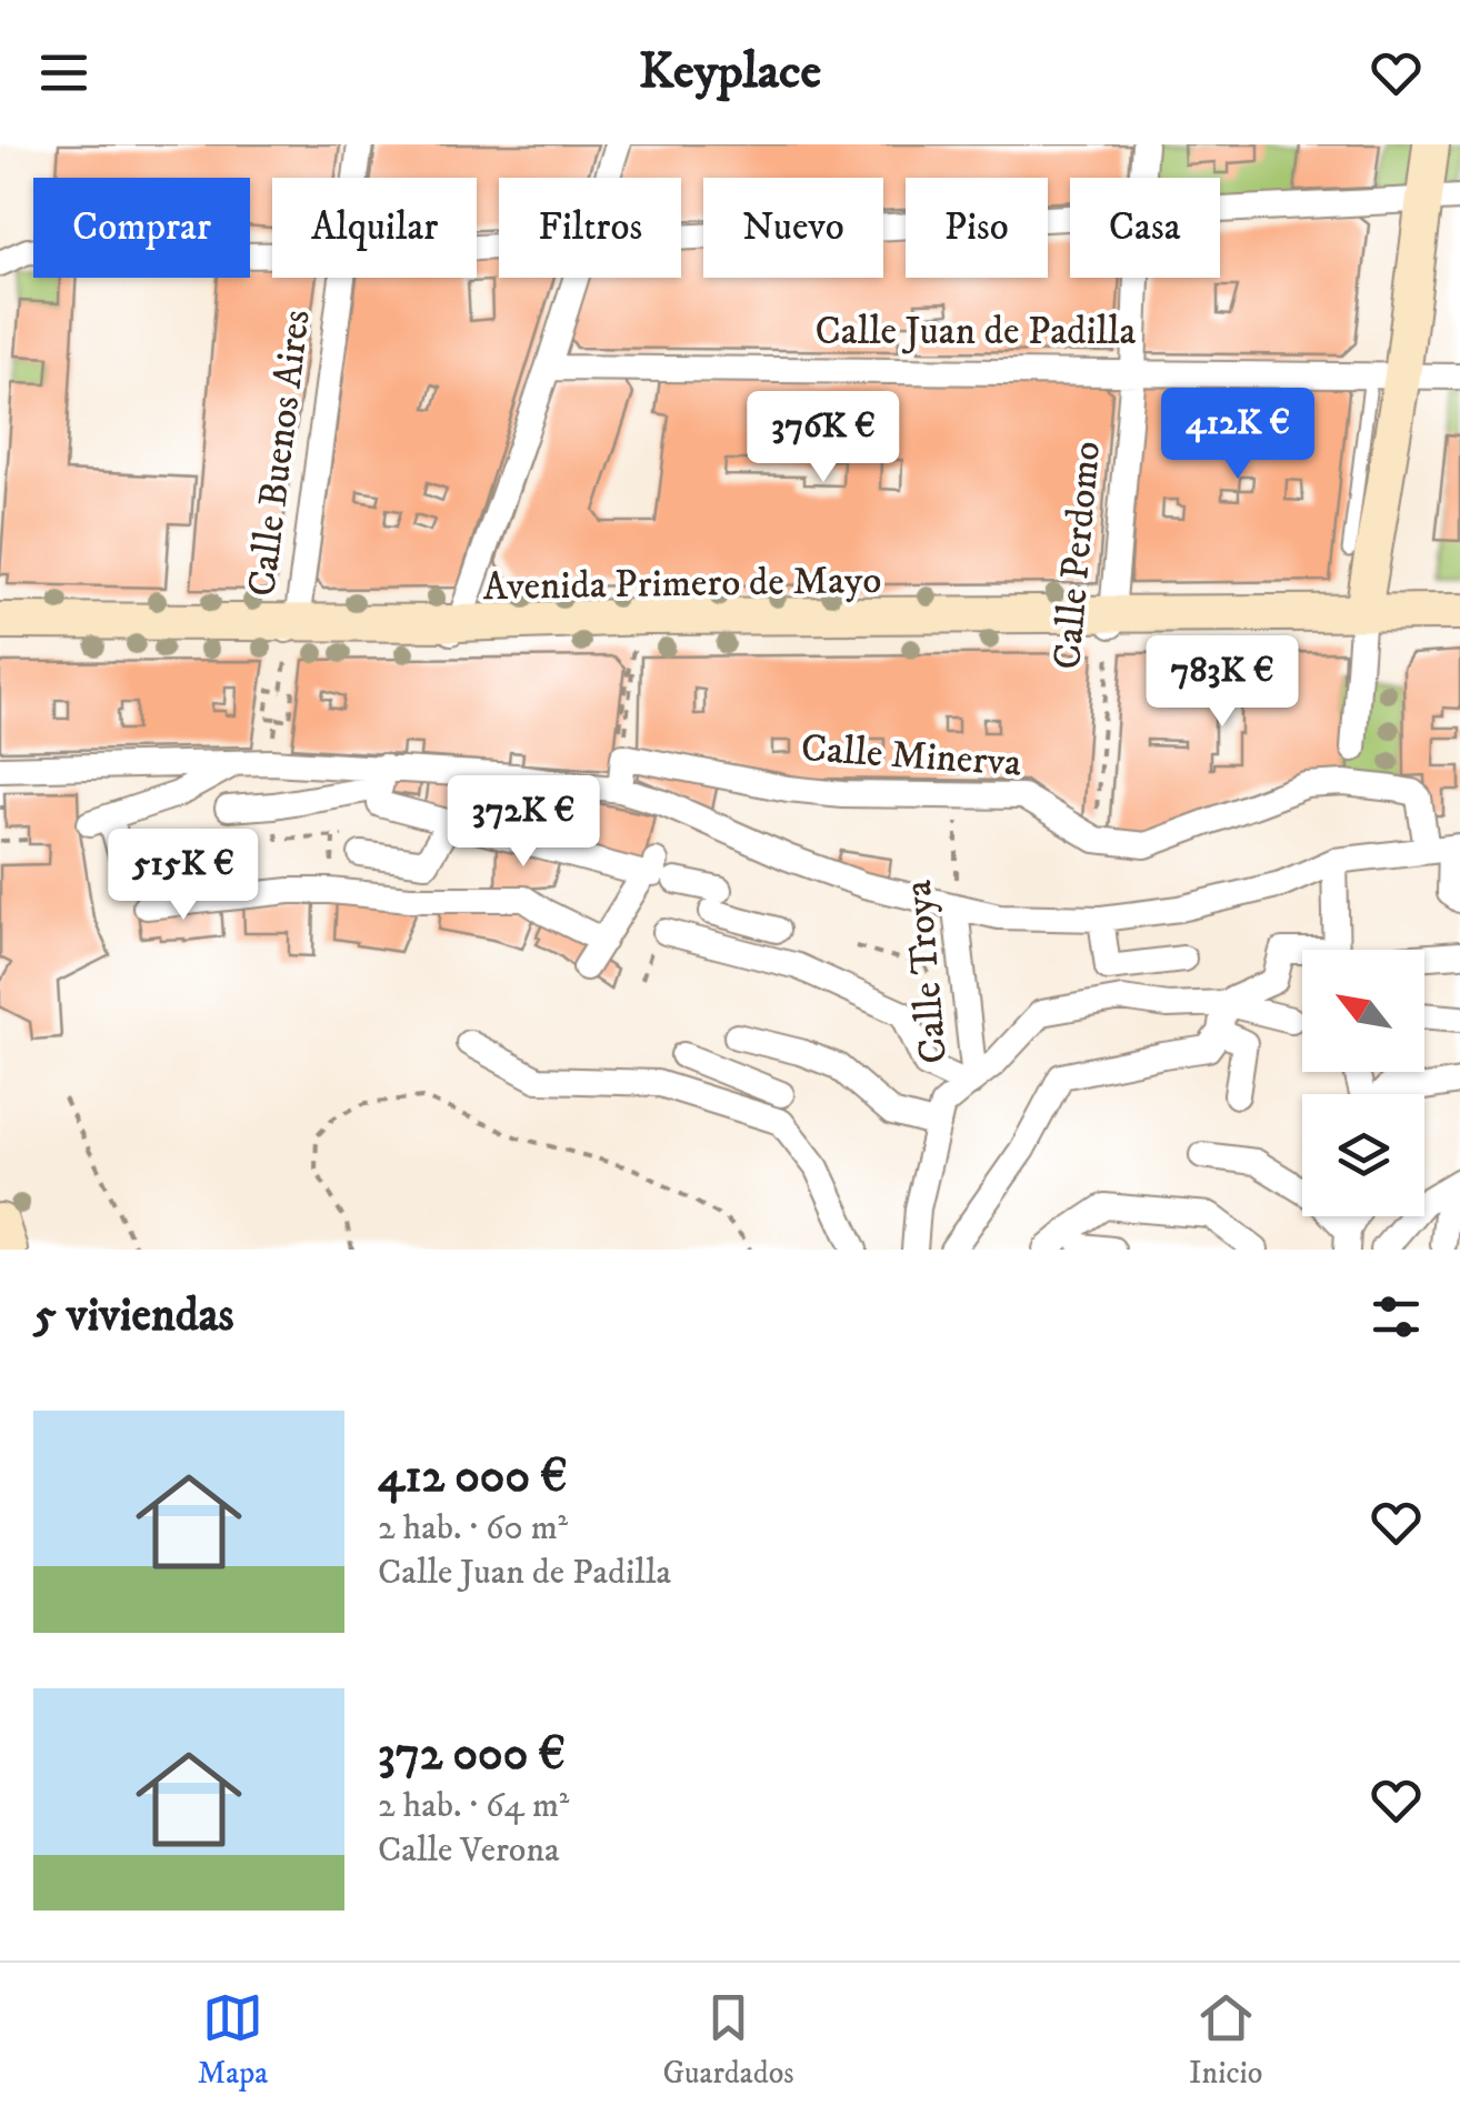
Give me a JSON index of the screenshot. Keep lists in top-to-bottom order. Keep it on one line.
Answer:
{"streets":{"street":["Calle Juan de Padilla","Calle Buenos Aires","Calle Perdomo","Avenida Primero de Mayo","Calle Minerva","Calle Troya"]},"crossings":[["Calle Juan de Padilla","Calle Perdomo"],["Calle Buenos Aires","Avenida Primero de Mayo"],["Calle Perdomo","Avenida Primero de Mayo"],["Calle Perdomo","Calle Minerva"],["Calle Minerva","Calle Troya"]],"north":"top left","page":{"header":"Keyplace","chip":["Comprar","Alquilar","Filtros","Nuevo","Piso","Casa"],"price":["412K €","376K €","783K €","372K €","515K €"],"heading":"5 viviendas","list":[{"name":"412 000 €","note":"2 hab. · 60 m² · Calle Juan de Padilla"},{"name":"372 000 €","note":"2 hab. · 64 m² · Calle Verona"}],"tabs":["Mapa","Guardados","Inicio"]}}
